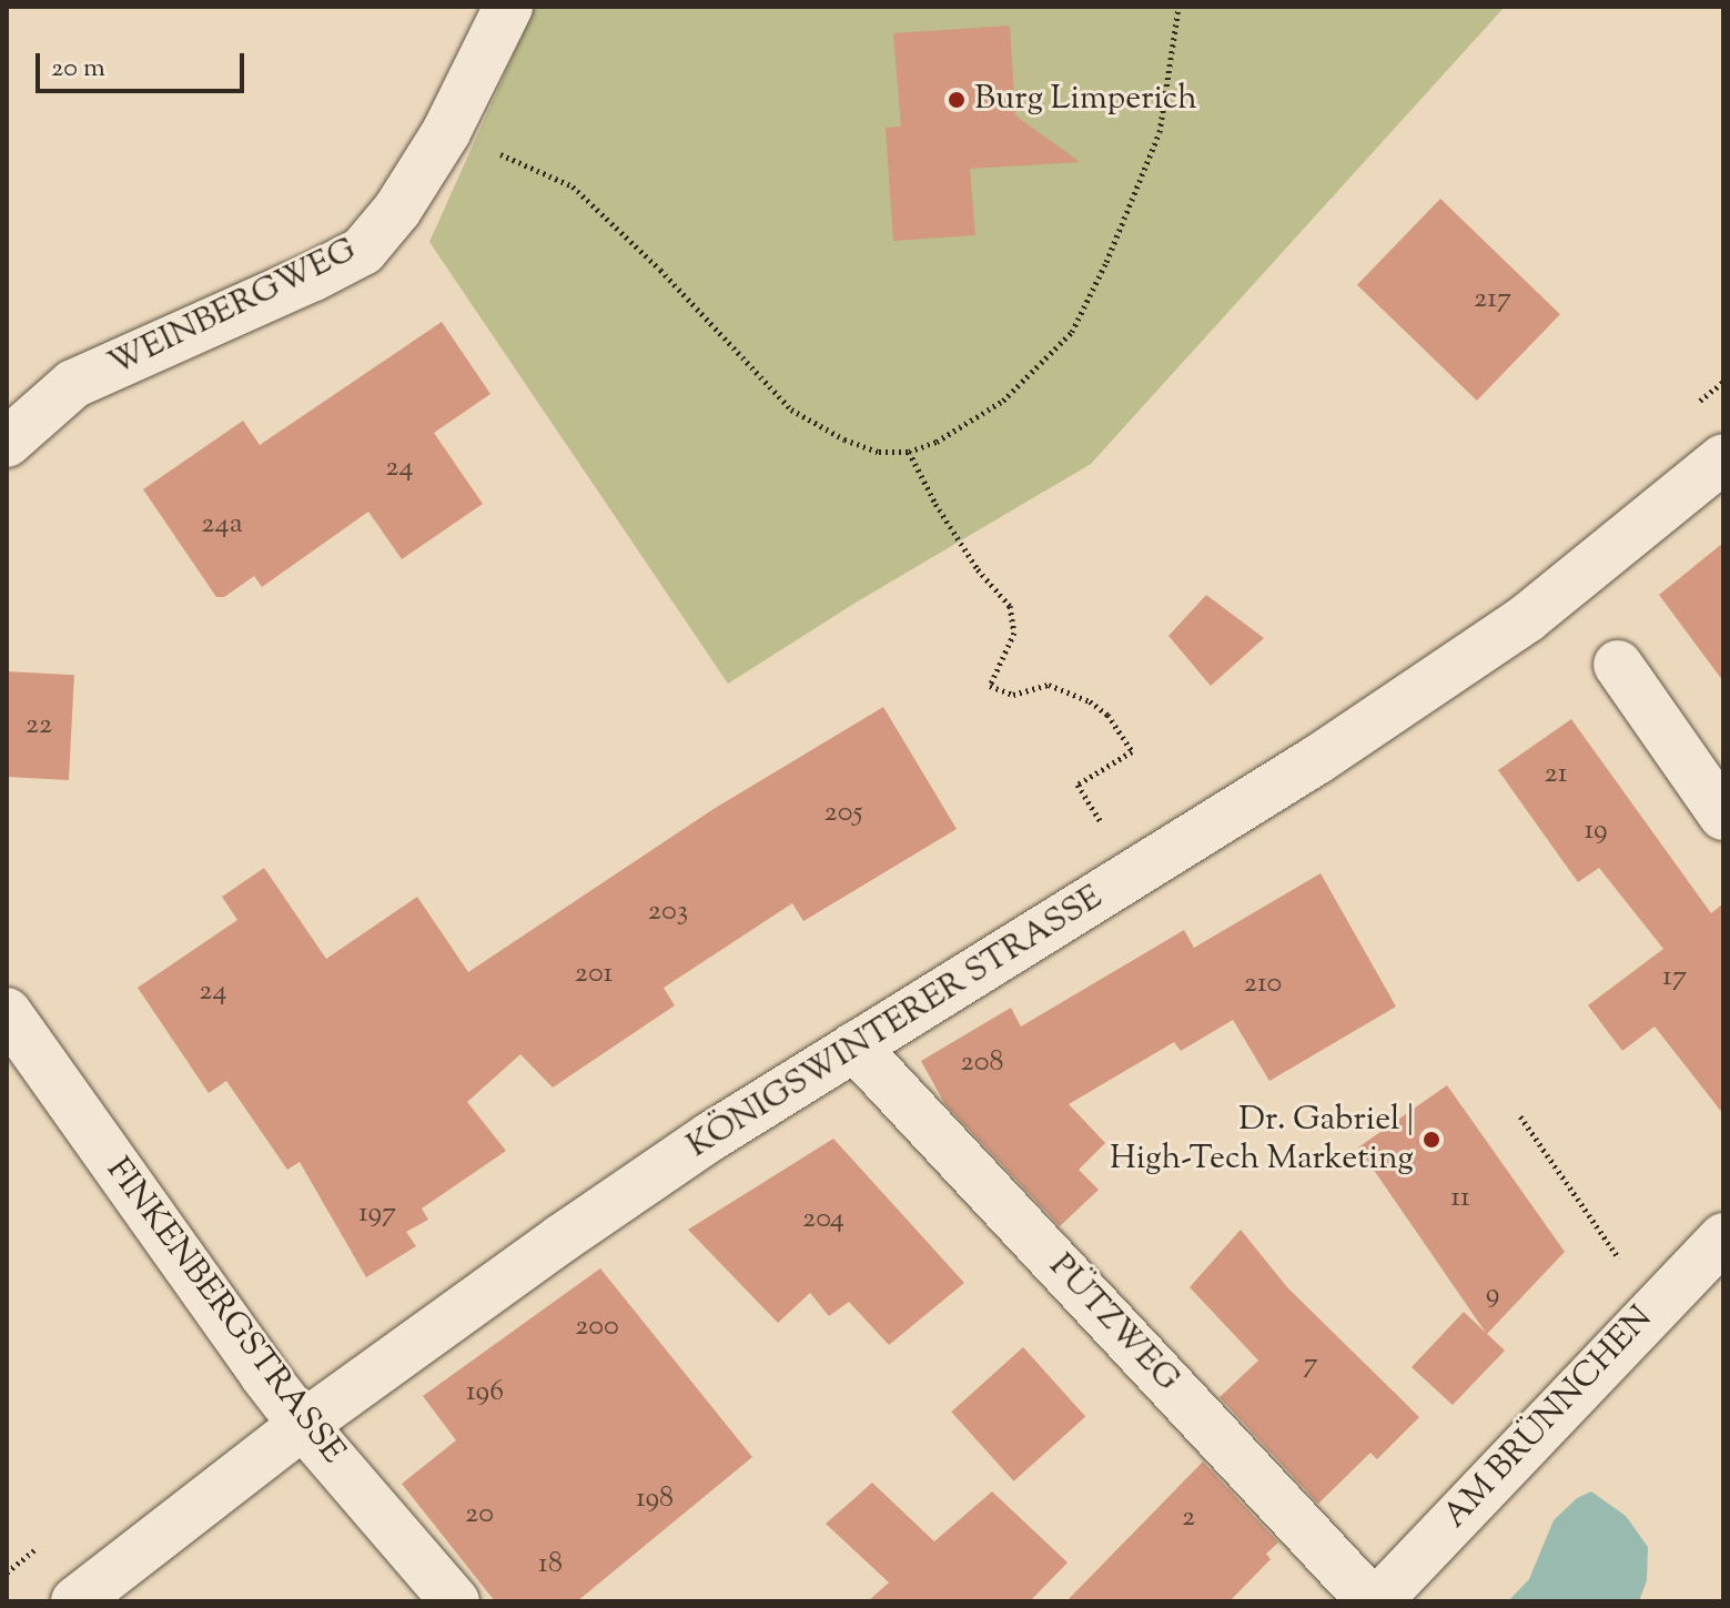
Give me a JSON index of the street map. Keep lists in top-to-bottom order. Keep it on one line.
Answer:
{"streets":{"street":["WEINBERGWEG","KÖNIGSWINTERER STRASSE","FINKENBERGSTRASSE","PÜTZWEG","AM BRÜNNCHEN"]},"crossings":[["KÖNIGSWINTERER STRASSE","FINKENBERGSTRASSE"],["KÖNIGSWINTERER STRASSE","PÜTZWEG"],["PÜTZWEG","AM BRÜNNCHEN"]],"places":["Burg Limperich","Dr. Gabriel | High-Tech Marketing"],"house_numbers":["217","24","24a","22","21","205","19","203","201","17","210","24","208","11","197","204","9","200","7","196","198","20","2","18"],"scale_bar":"20 m"}
